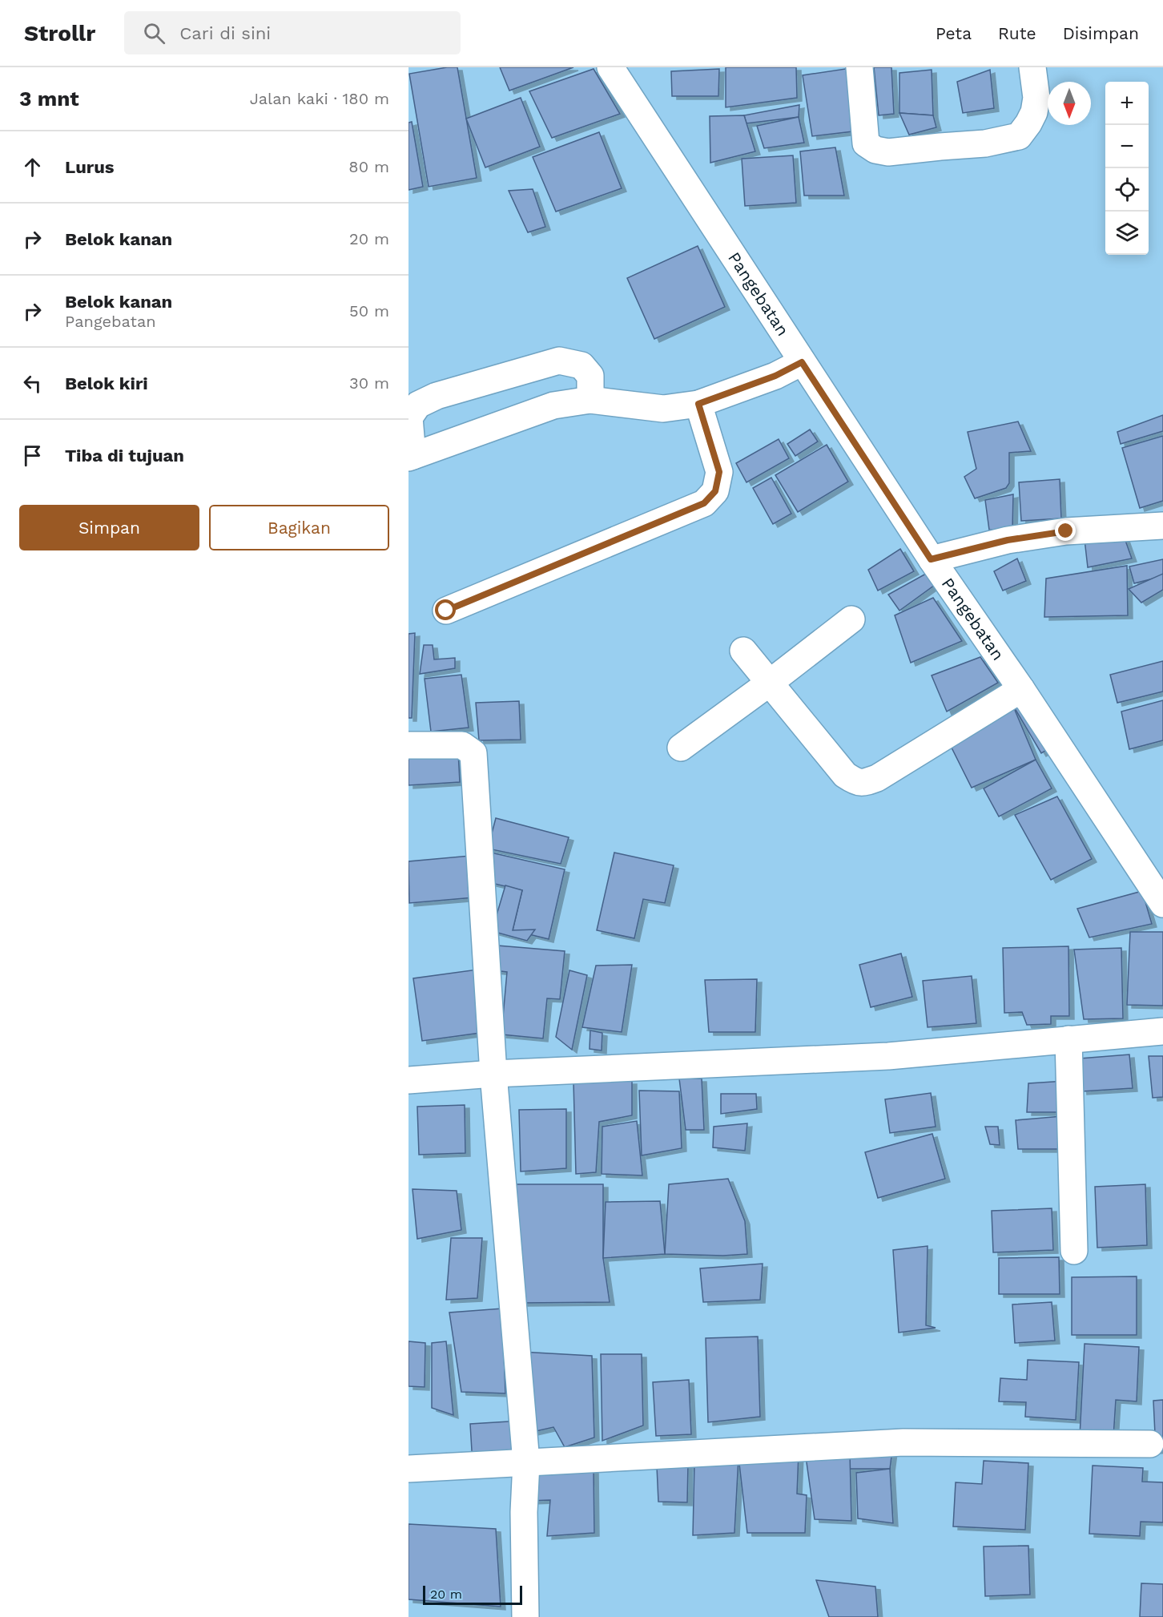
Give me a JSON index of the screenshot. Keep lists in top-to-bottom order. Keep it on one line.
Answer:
{"streets":{"street":["Pangebatan"]},"scale_bar":"20 m","north":"bottom","page":{"header":"Strollr","search":"Cari di sini","nav":["Peta","Rute","Disimpan"],"heading":["3 mnt","Jalan kaki · 180 m"],"map_buttons":["+","−"],"list":[["Lurus","80 m"],["Belok kanan","20 m"],["Belok kanan","Pangebatan","50 m"],["Belok kiri","30 m"],"Tiba di tujuan"],"buttons":["Simpan","Bagikan"],"scale":"20 m"}}
